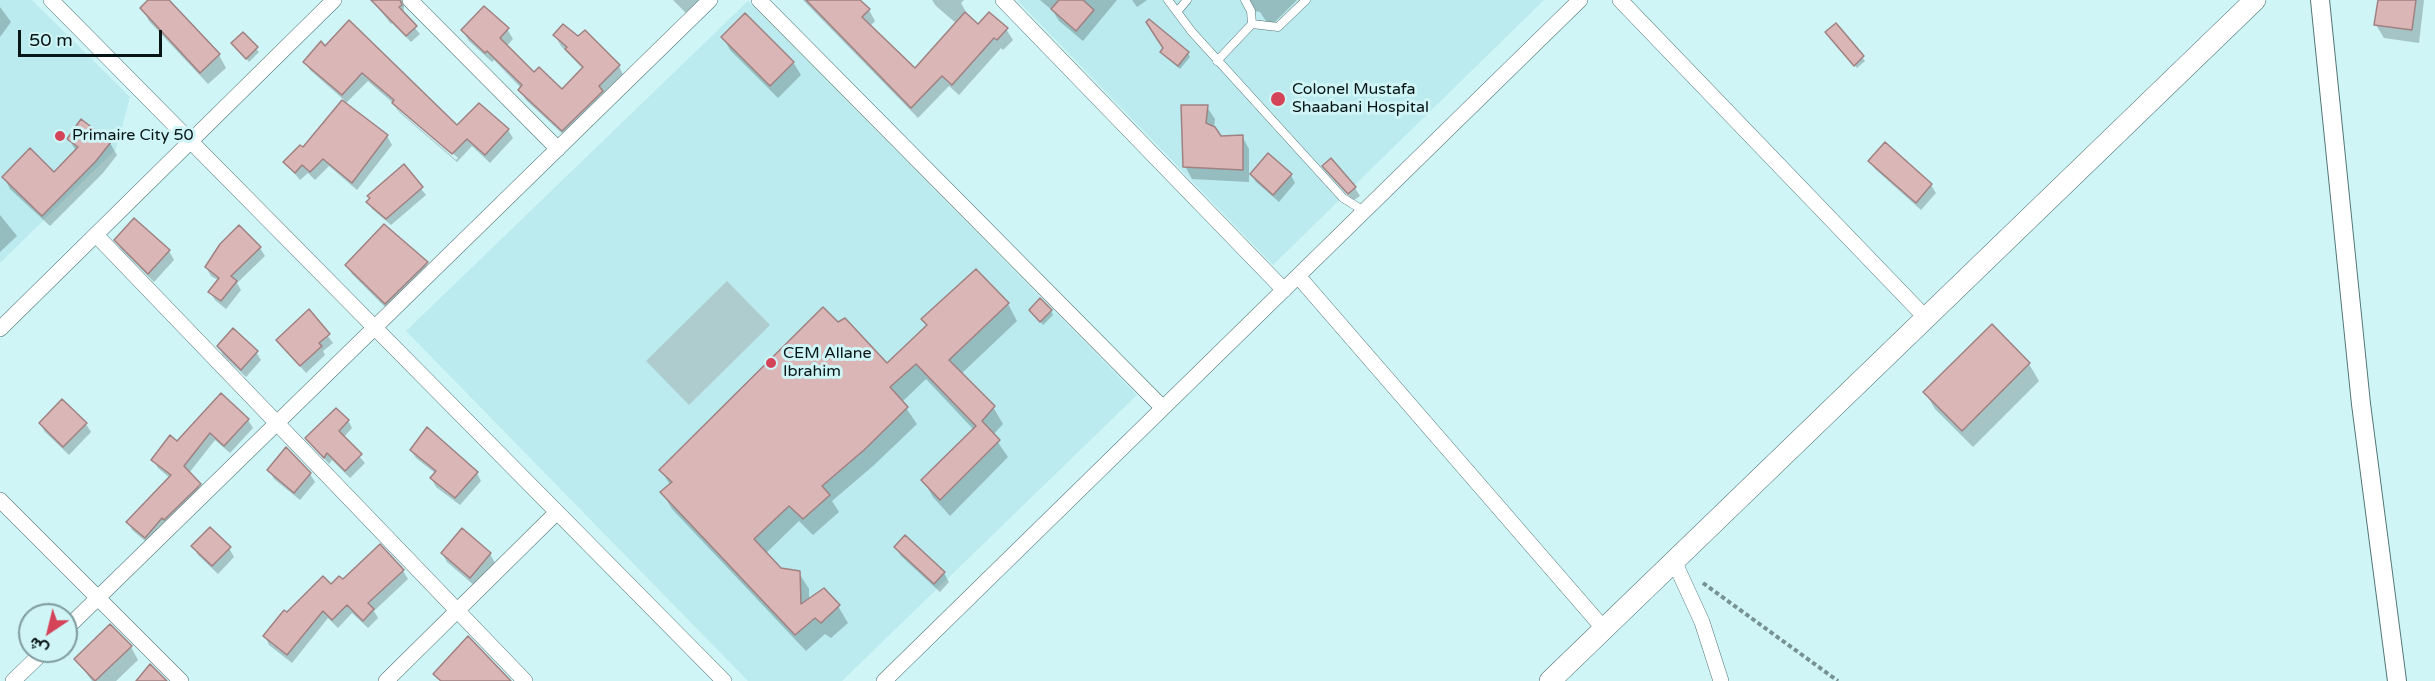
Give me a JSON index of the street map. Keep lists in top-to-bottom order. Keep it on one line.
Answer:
{"places":["Colonel Mustafa Shaabani Hospital","Primaire City 50","CEM Allane Ibrahim"],"scale_bar":"50 m","north":"bottom left"}
